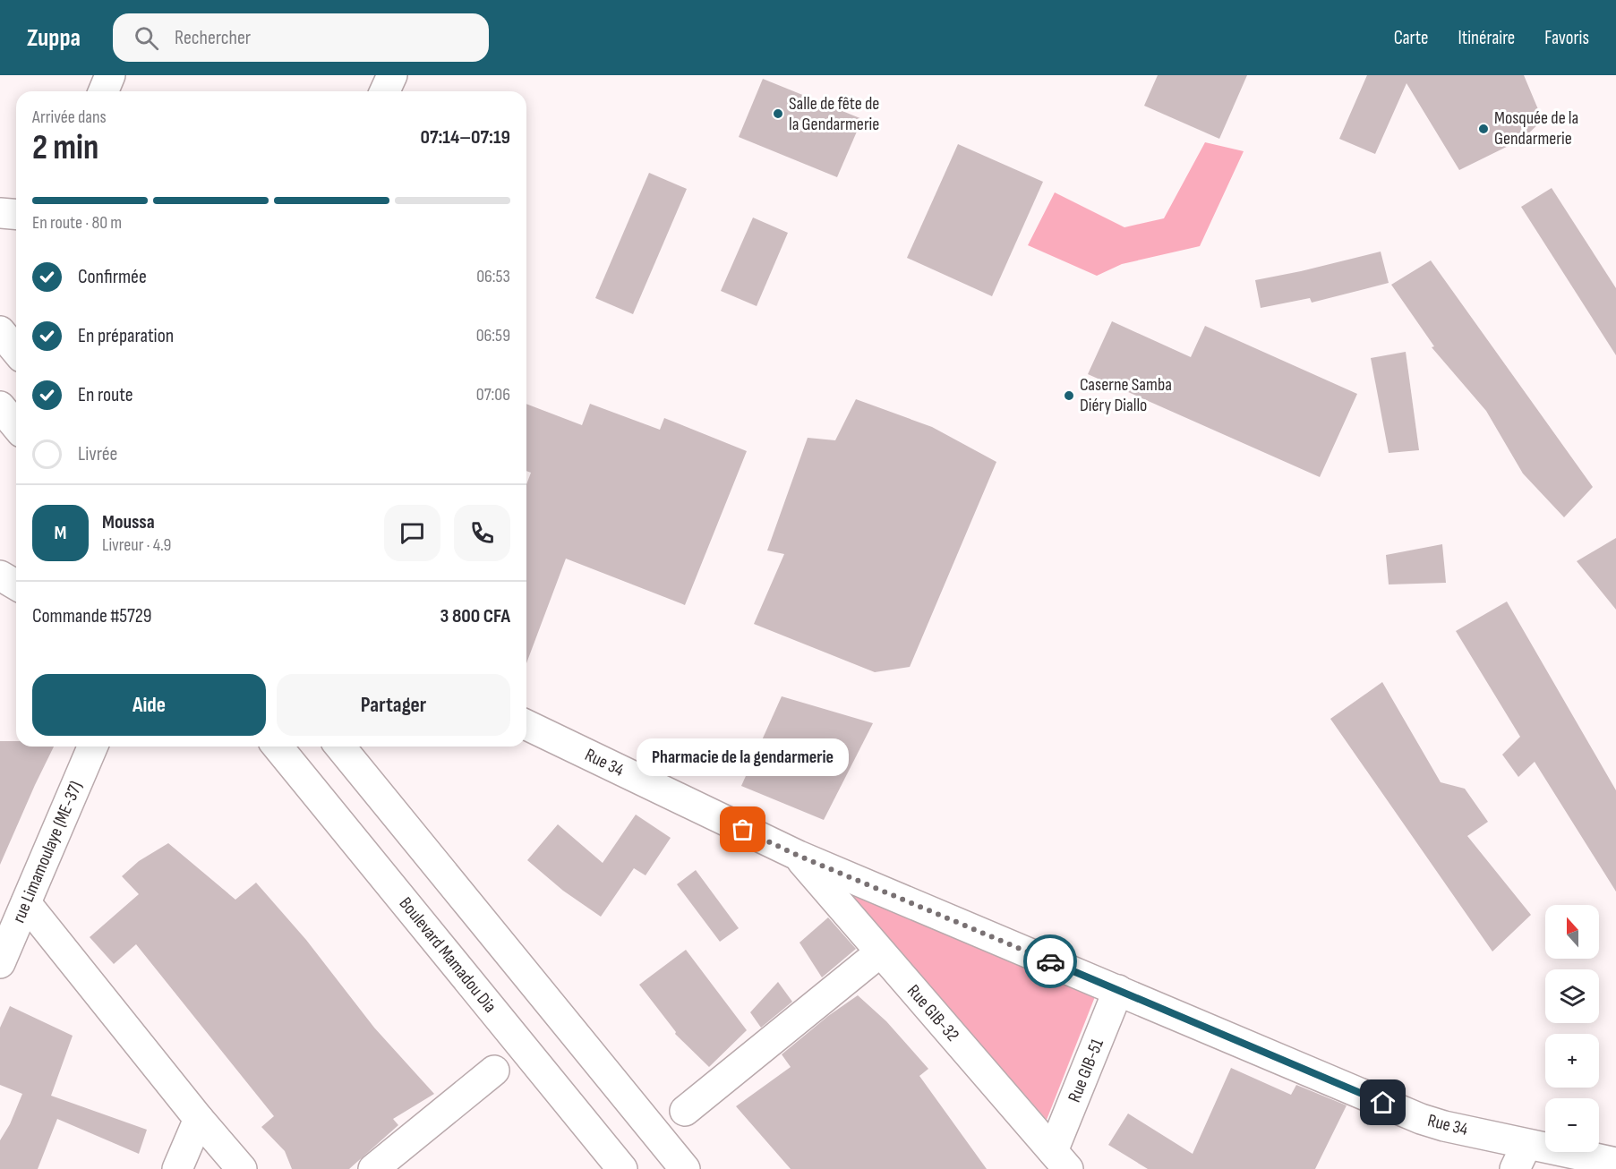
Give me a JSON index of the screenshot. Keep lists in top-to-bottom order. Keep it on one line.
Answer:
{"streets":{"street":["Rue 34","rue Limamoulaye (ME-37)","Boulevard Mamadou Dia","Rue GIB-32","Rue GIB-51"]},"crossings":[["Rue 34","Rue GIB-32"],["Rue 34","Rue GIB-51"],["Rue GIB-32","Rue GIB-51"]],"places":["Salle de fête de la Gendarmerie","Mosquée de la Gendarmerie","Caserne Samba Diéry Diallo","Pharmacie de la gendarmerie"],"north":"top","page":{"header":"Zuppa","search":"Rechercher","nav":["Carte","Itinéraire","Favoris"],"heading":["2 min","Arrivée dans","07:14–07:19"],"panel":["Moussa","Livreur · 4.9","Commande #5729","3 800 CFA"],"bar":"En route · 80 m","list":[["Confirmée","06:53"],["En préparation","06:59"],["En route","07:06"],"Livrée"],"round":"M","buttons":["Aide","Partager"],"bubble":"Pharmacie de la gendarmerie","map_buttons":["+","−"]}}
